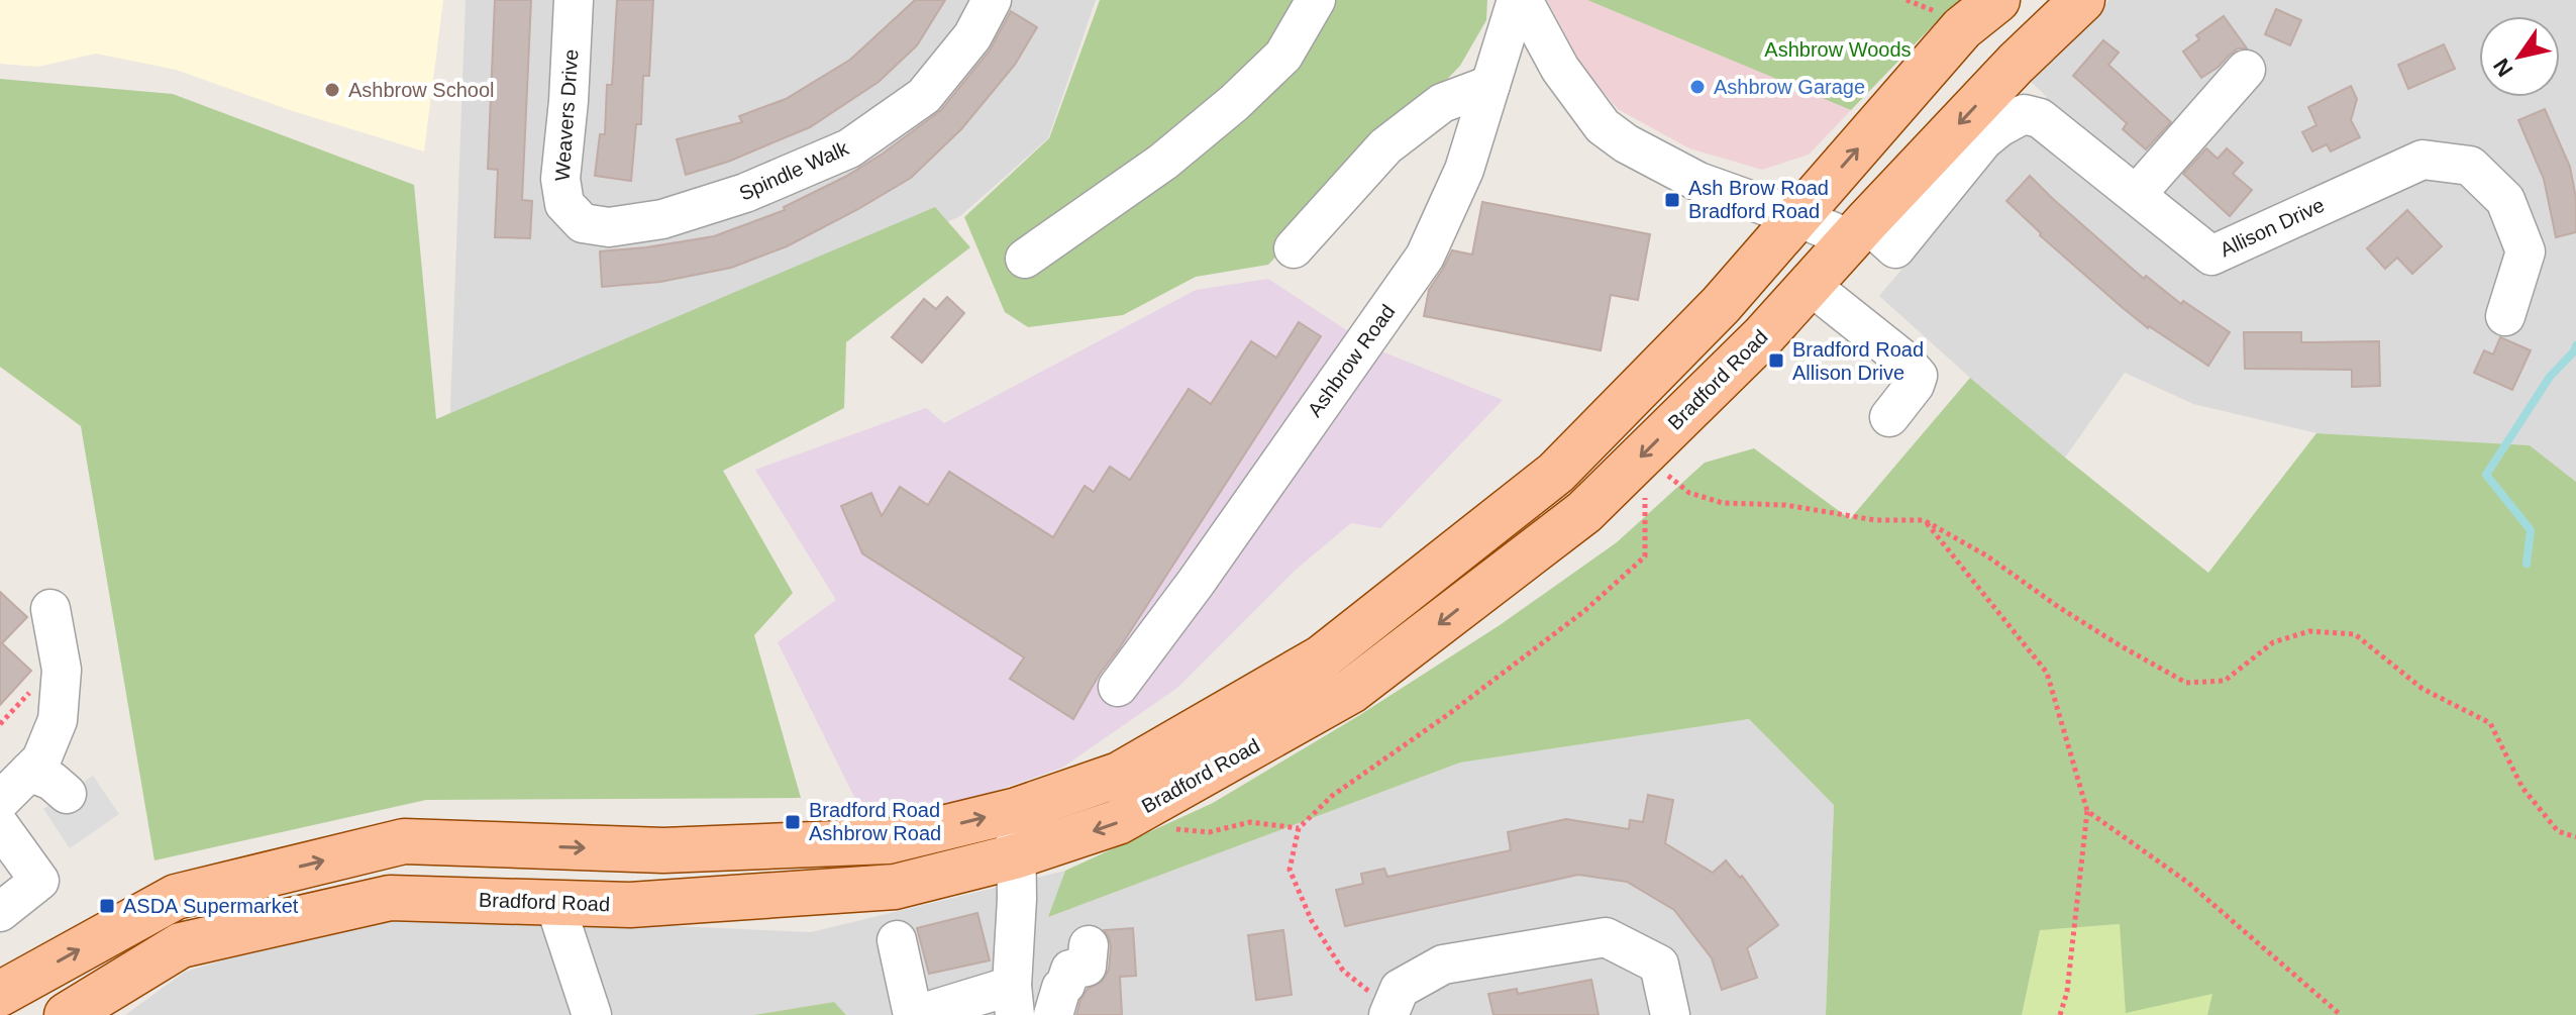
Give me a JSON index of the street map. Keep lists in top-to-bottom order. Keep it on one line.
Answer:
{"streets":{"main road":["Bradford Road"],"street":["Weavers Drive","Spindle Walk","Allison Drive","Ashbrow Road"]},"crossings":[["Weavers Drive","Spindle Walk"]],"parks":["Ashbrow Woods"],"places":{"other":["Ashbrow Garage","Ashbrow School"],"transit":["Ash Brow Road Bradford Road","Bradford Road Allison Drive","Bradford Road Ashbrow Road","ASDA Supermarket"]},"north":"bottom left"}
